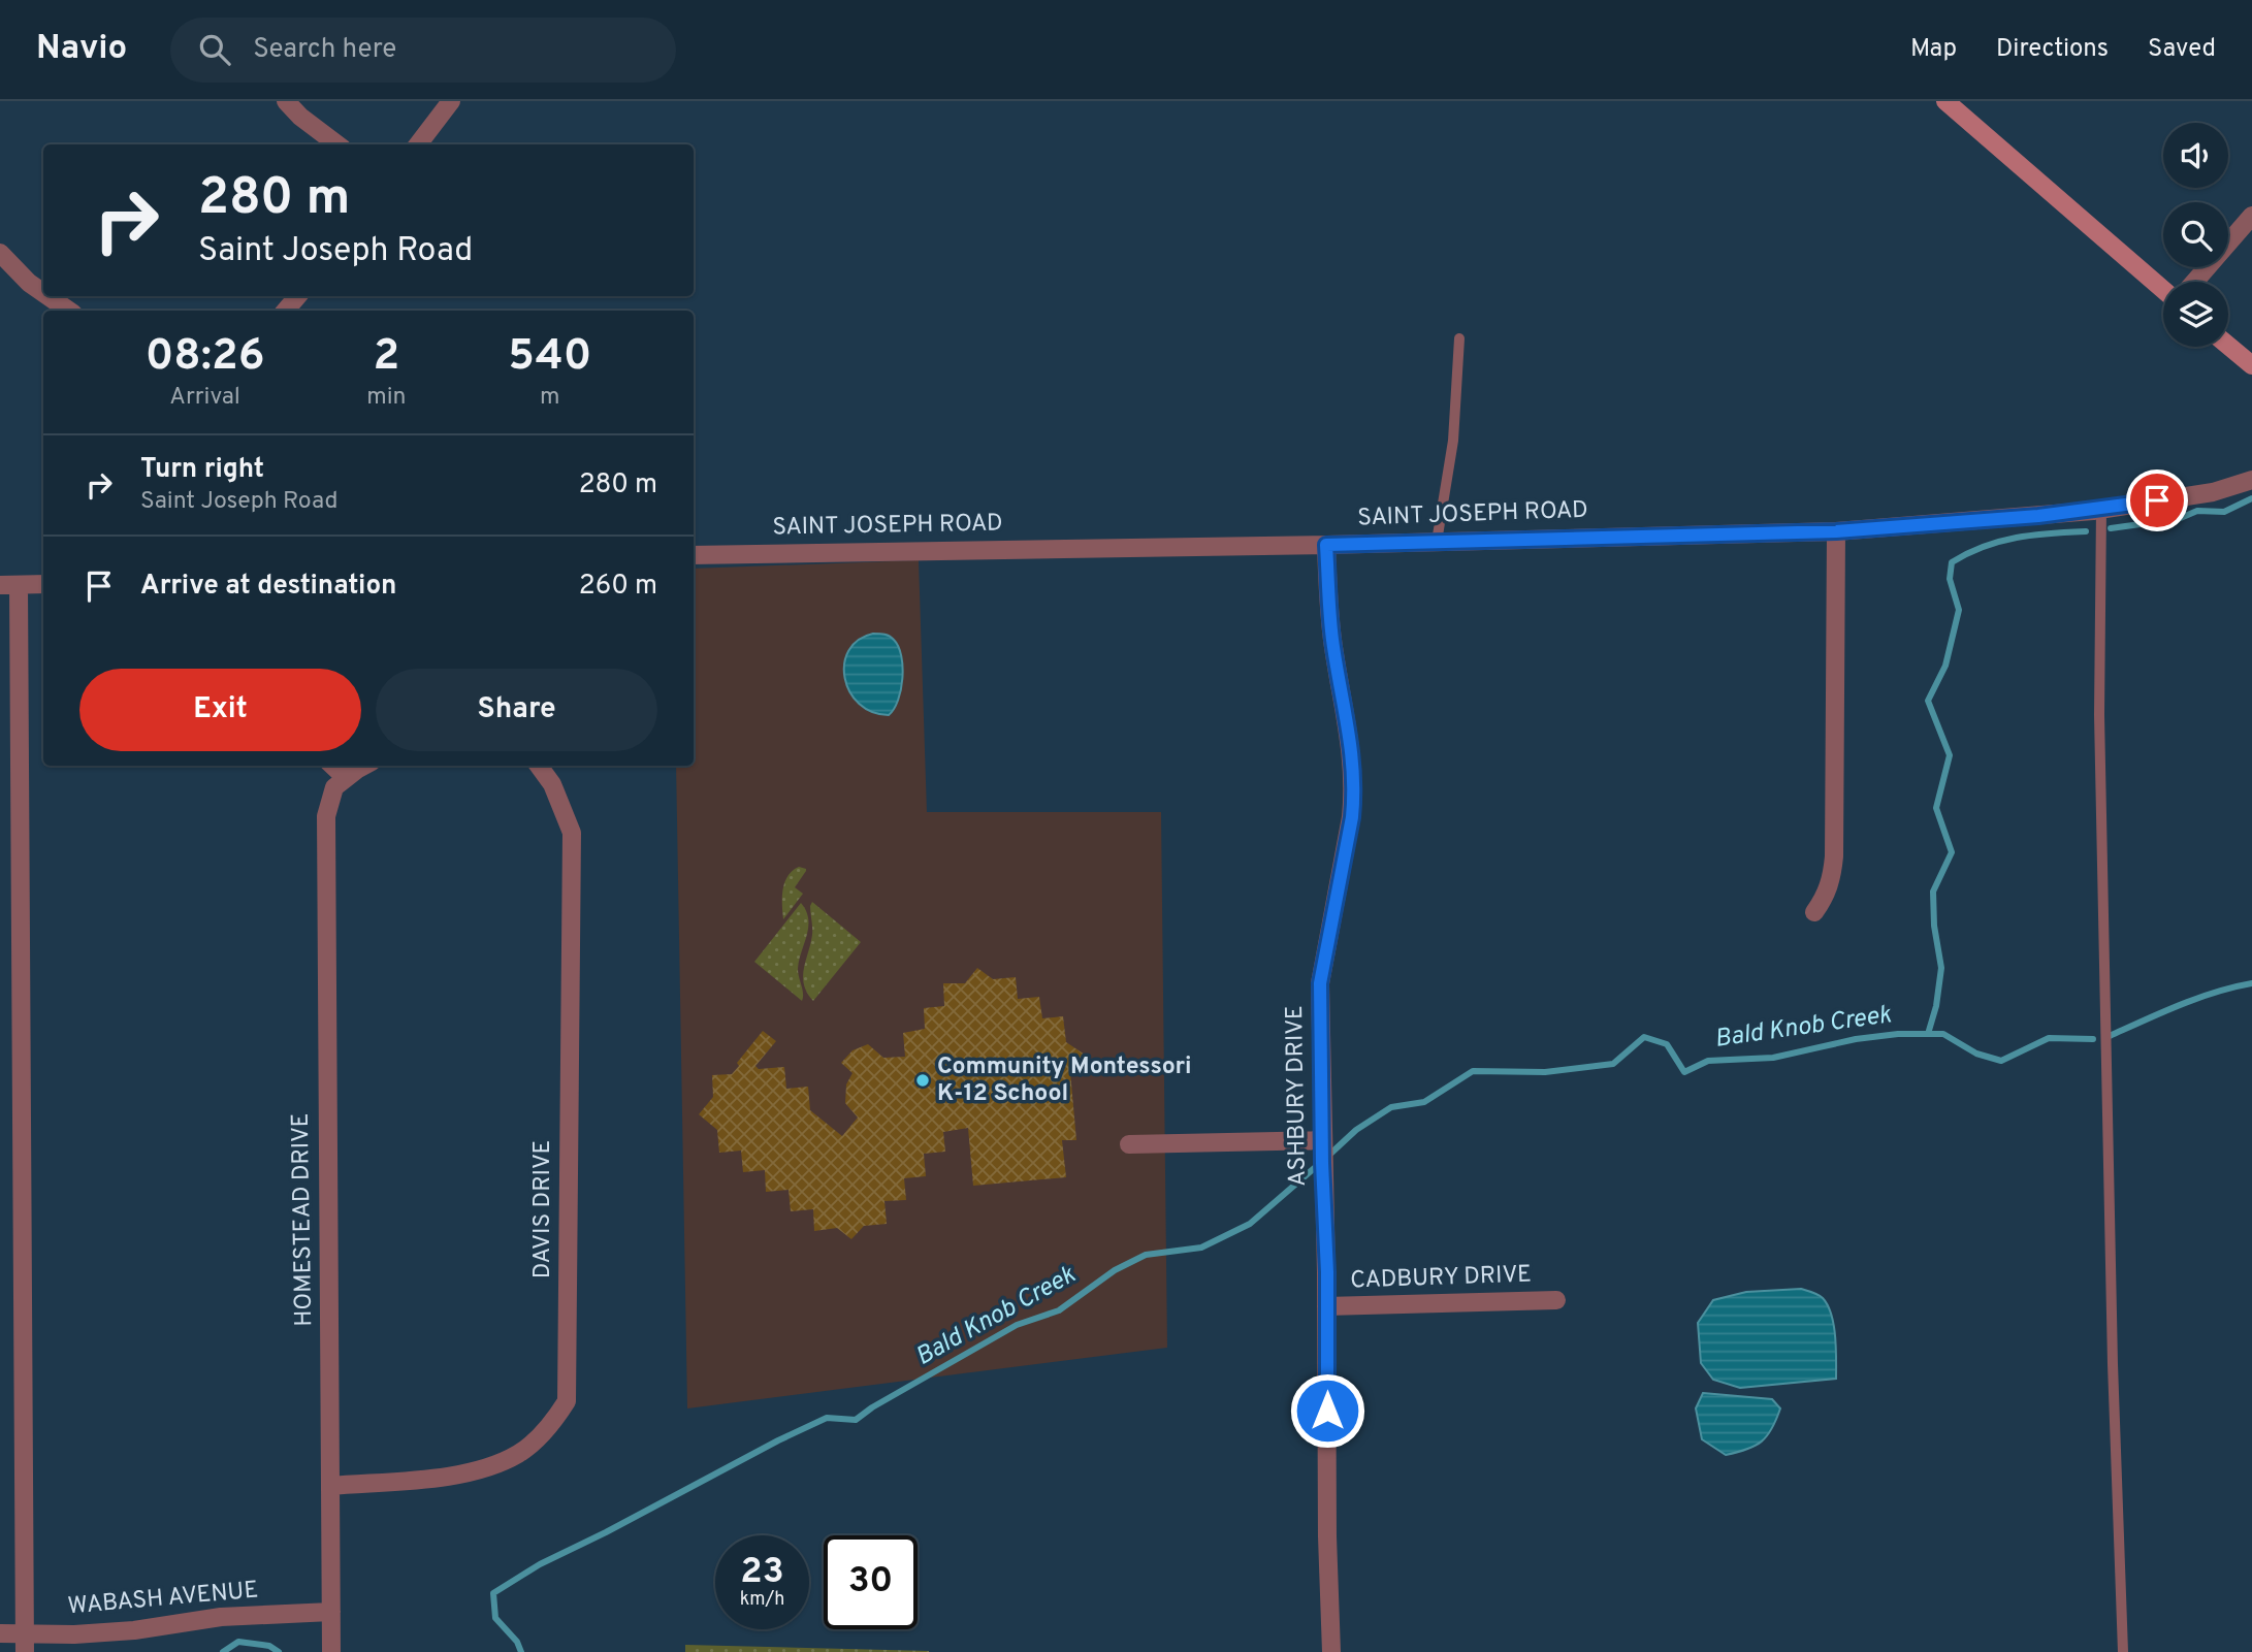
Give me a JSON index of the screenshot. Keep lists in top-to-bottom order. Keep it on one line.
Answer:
{"streets":{"street":["SAINT JOSEPH ROAD","ASHBURY DRIVE","DAVIS DRIVE","HOMESTEAD DRIVE","CADBURY DRIVE","WABASH AVENUE"]},"crossings":[["SAINT JOSEPH ROAD","ASHBURY DRIVE"],["ASHBURY DRIVE","CADBURY DRIVE"],["DAVIS DRIVE","HOMESTEAD DRIVE"],["HOMESTEAD DRIVE","WABASH AVENUE"]],"water":["Bald Knob Creek"],"places":["Community Montessori K-12 School"],"page":{"header":"Navio","search":"Search here","nav":["Map","Directions","Saved"],"turn":["280 m","Saint Joseph Road"],"eta":["08:26","Arrival","2","min","540","m"],"list":[{"name":"Turn right","note":"Saint Joseph Road","value":"280 m"},{"name":"Arrive at destination","value":"260 m"}],"buttons":["Exit","Share"],"speed":"23 km/h","limit":"30"}}
